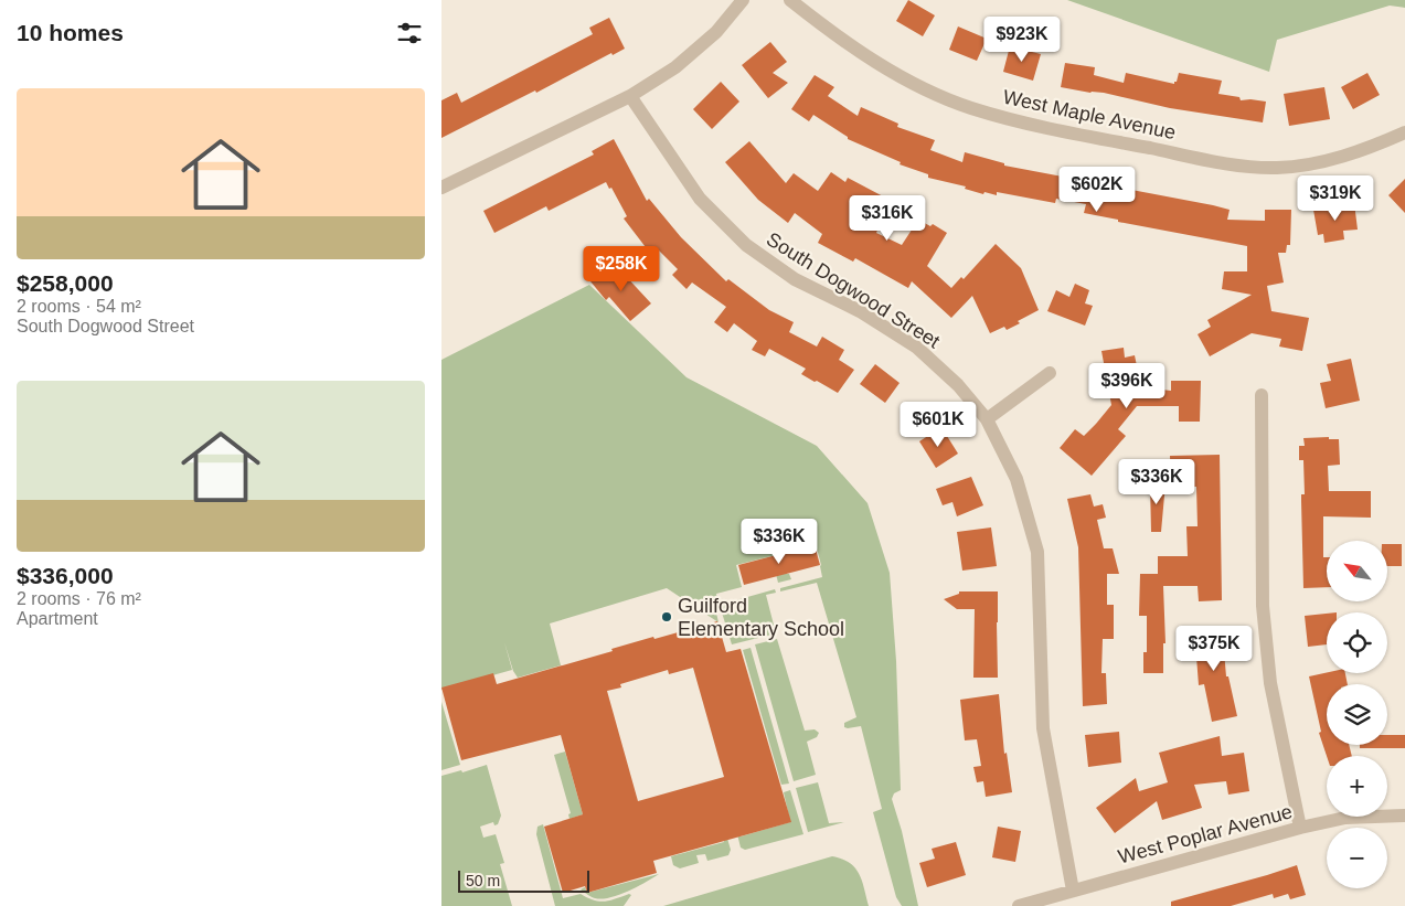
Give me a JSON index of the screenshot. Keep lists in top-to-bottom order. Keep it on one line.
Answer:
{"streets":{"street":["West Maple Avenue","South Dogwood Street","West Poplar Avenue"]},"crossings":[["South Dogwood Street","West Poplar Avenue"]],"places":["Guilford Elementary School"],"scale_bar":"50 m","north":"top left","page":{"heading":"10 homes","price":["$923K","$602K","$319K","$316K","$258K","$396K","$601K","$336K","$336K","$375K"],"list":[{"name":"$258,000","note":"2 rooms · 54 m² · South Dogwood Street"},{"name":"$336,000","note":"2 rooms · 76 m² · Apartment"}],"map_buttons":["+","−"],"scale":"50 m"}}
